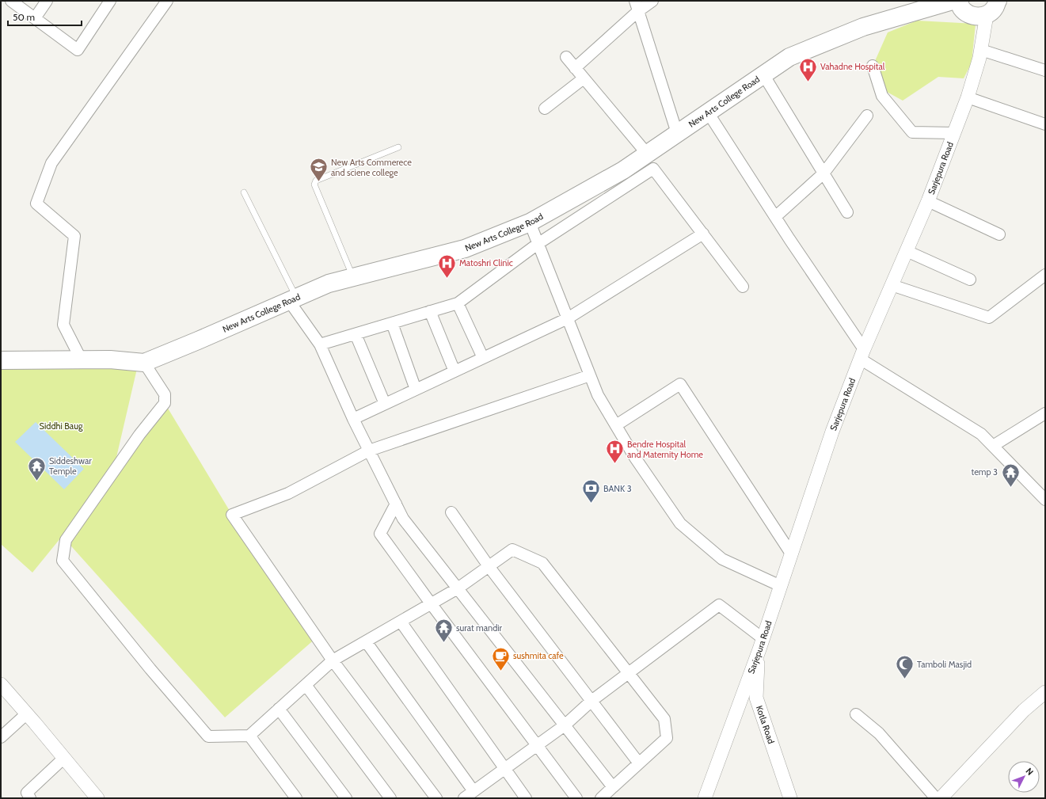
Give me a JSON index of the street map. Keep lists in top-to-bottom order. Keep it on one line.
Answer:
{"streets":{"main road":["New Arts College Road"],"street":["Sarjepura Road","Kotla Road"]},"crossings":[["Sarjepura Road","Kotla Road"]],"parks":["Siddhi Baug"],"places":{"hospital":["Vahadne Hospital","Matoshri Clinic","Bendre Hospital and Maternity Home"],"school or university":["New Arts Commerece and sciene college"],"temple":["Siddeshwar Temple","temp 3","surat mandir"],"bank":["BANK 3"],"cafe":["sushmita cafe"],"mosque":["Tamboli Masjid"]},"scale_bar":"50 m","north":"top right"}
